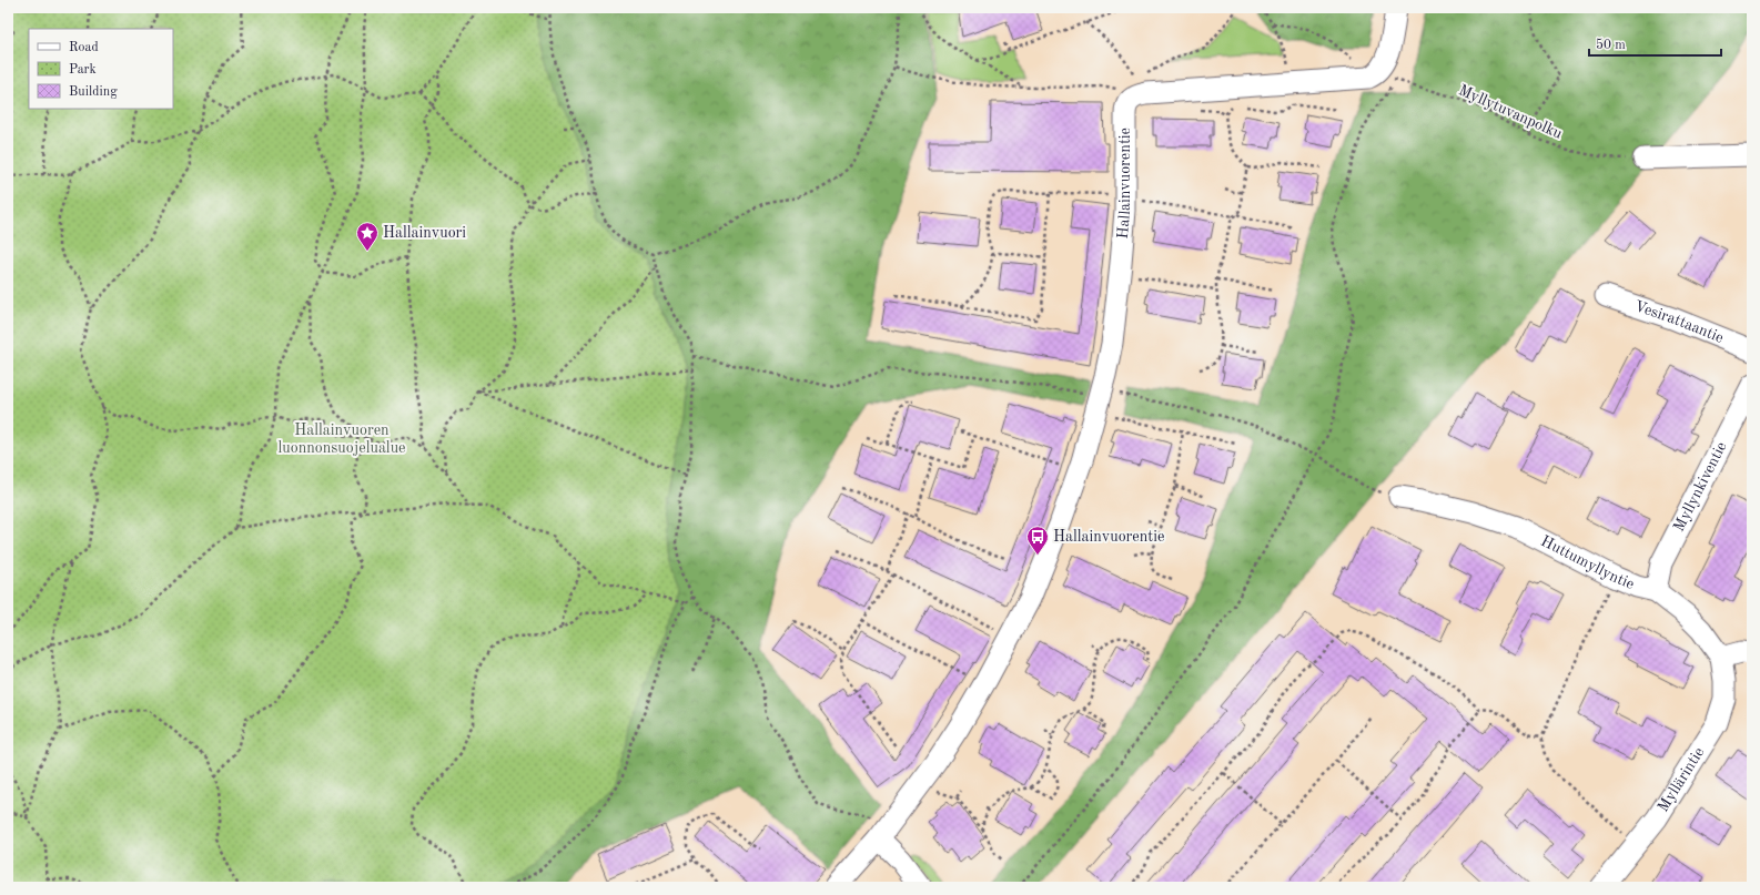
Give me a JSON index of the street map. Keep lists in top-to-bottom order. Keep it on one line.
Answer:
{"streets":{"street":["Hallainvuorentie","Vesirattaantie","Myllynkiventie","Huttumyllyntie","Myllärintie"],"path":["Myllytuvanpolku"]},"crossings":[["Myllynkiventie","Huttumyllyntie"],["Huttumyllyntie","Myllärintie"]],"parks":["Hallainvuoren luonnonsuojelualue"],"places":{"place":["Hallainvuori"],"bus stop":["Hallainvuorentie"]},"legend":["Road","Park","Building"],"scale_bar":"50 m"}
